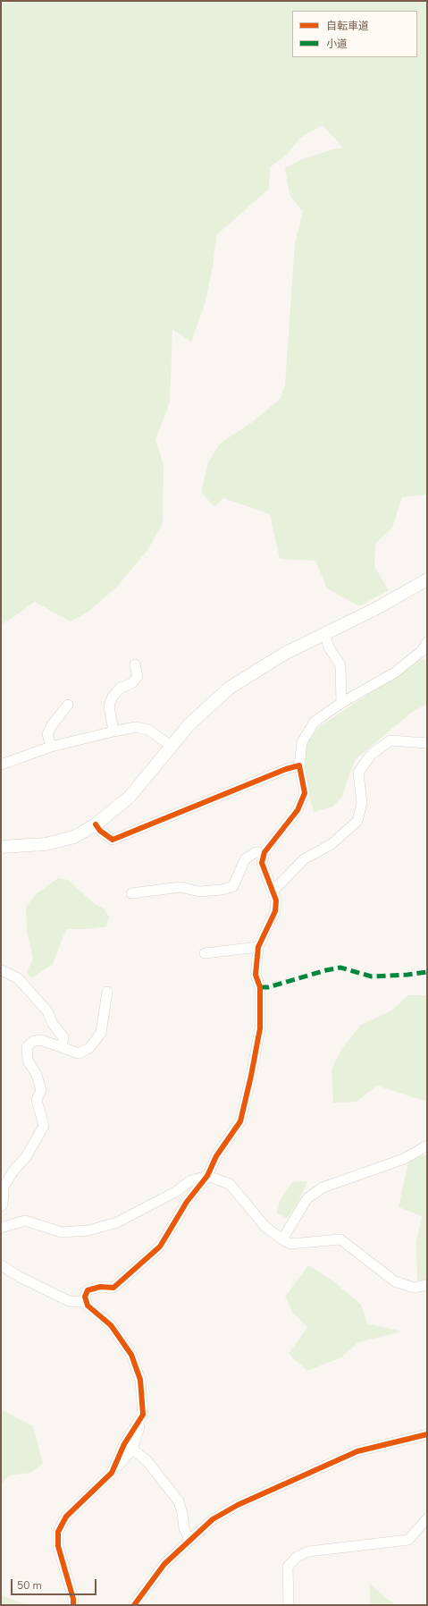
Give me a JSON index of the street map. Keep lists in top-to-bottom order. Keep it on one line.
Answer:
{"legend":["自転車道","小道"],"scale_bar":"50 m"}
